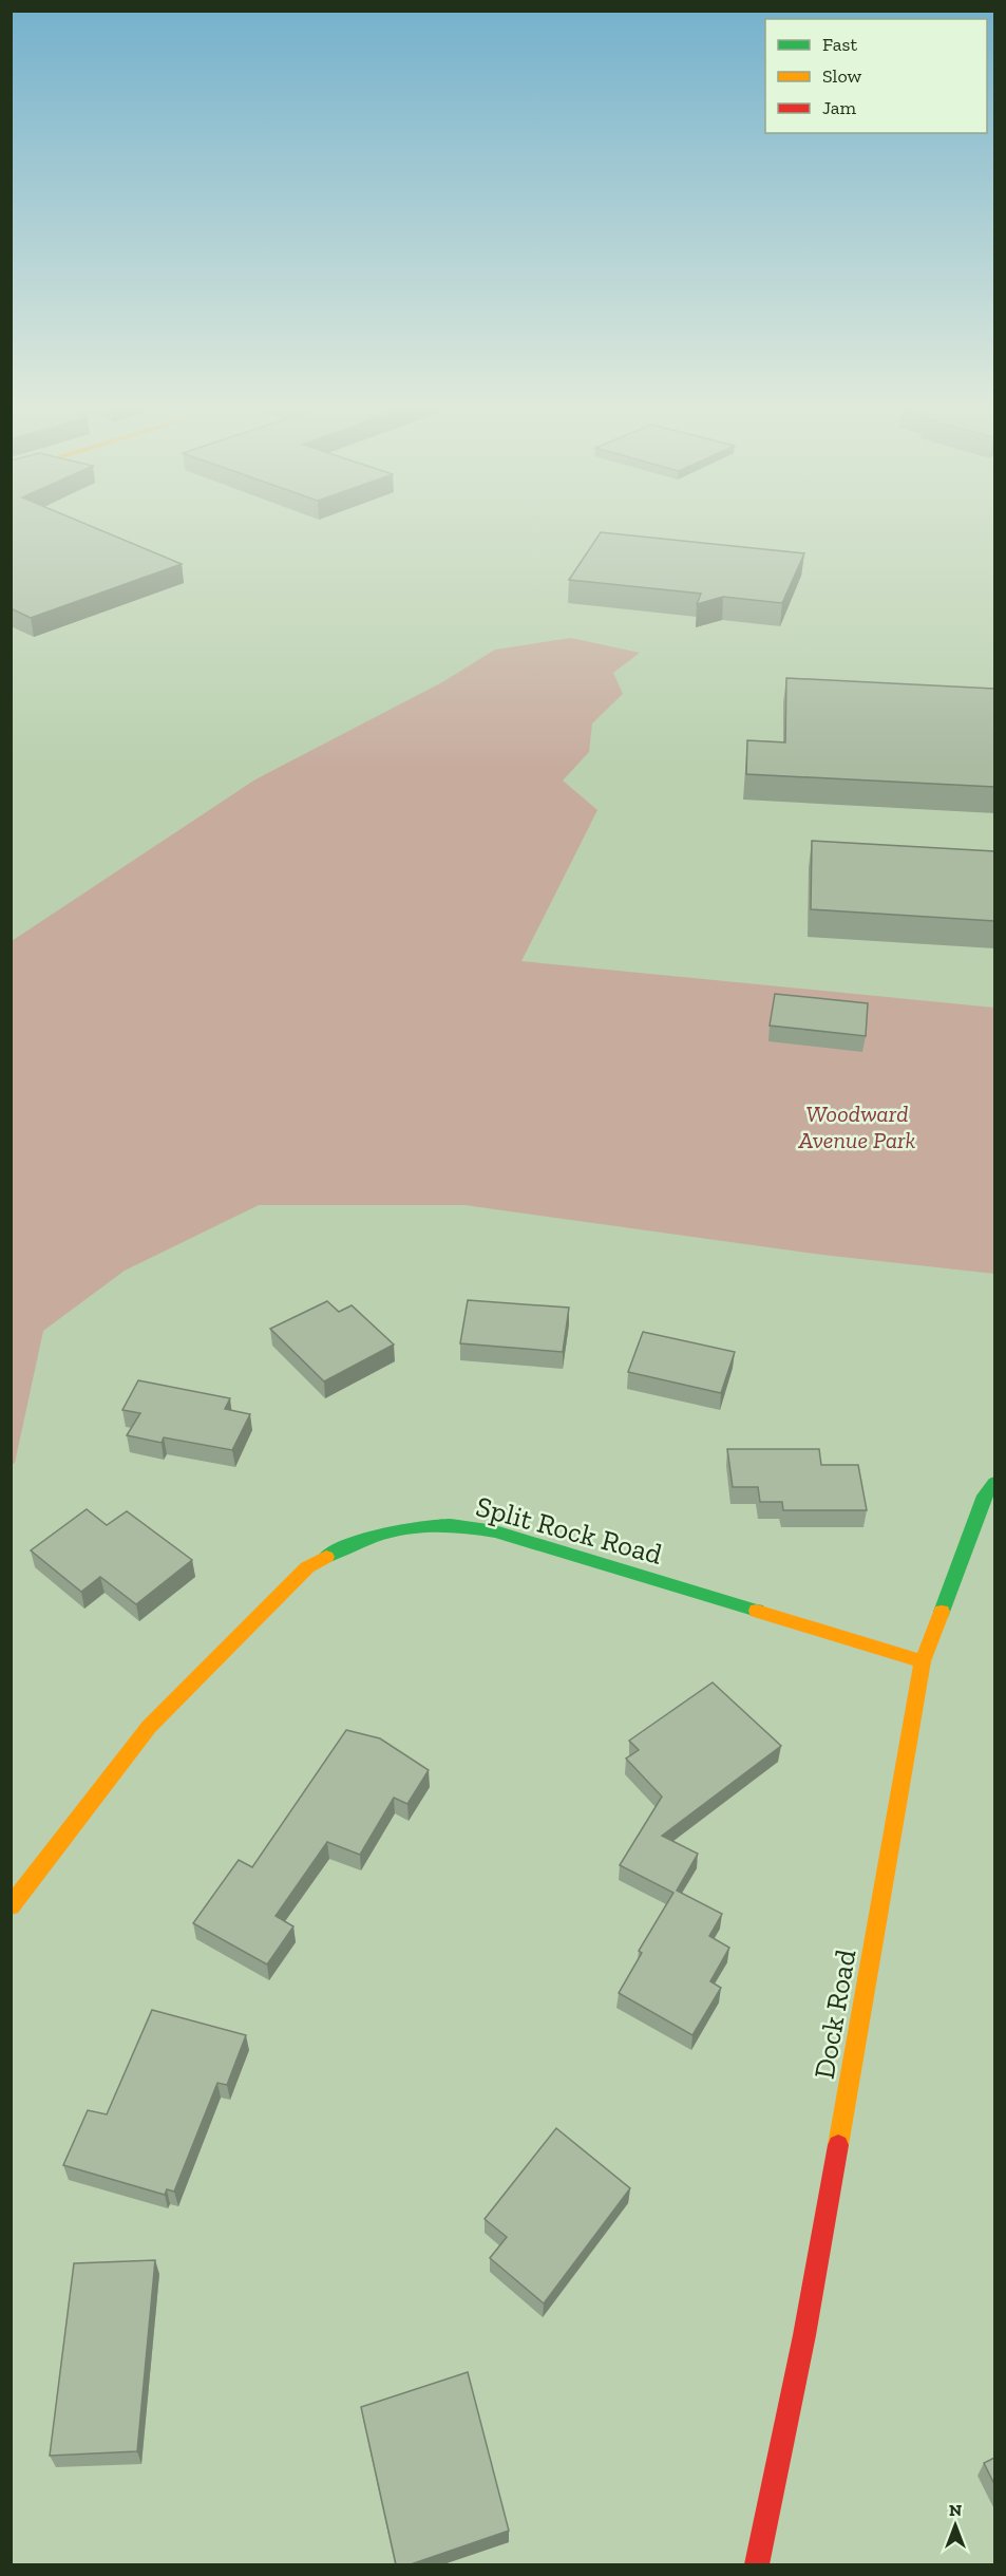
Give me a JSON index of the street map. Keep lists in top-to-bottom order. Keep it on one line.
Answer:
{"streets":{"street":["Split Rock Road","Dock Road"]},"crossings":[["Split Rock Road","Dock Road"]],"parks":["Woodward Avenue Park"],"legend":["Fast","Slow","Jam"],"north":"top"}
